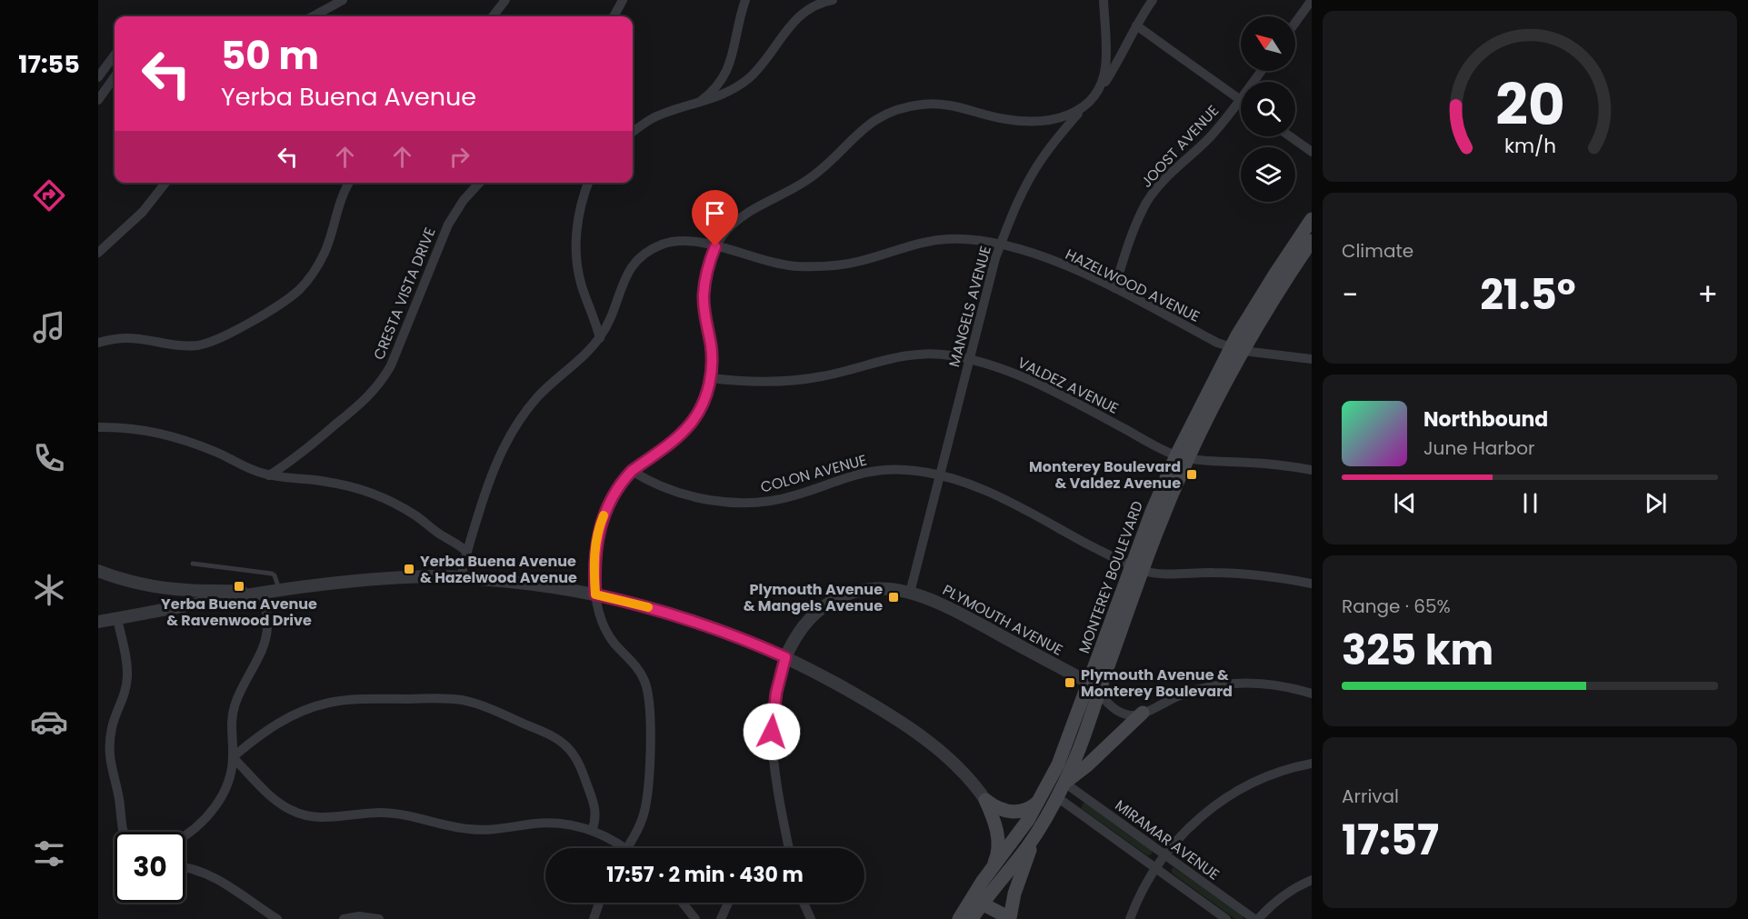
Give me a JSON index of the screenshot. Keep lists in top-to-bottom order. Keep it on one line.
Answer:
{"streets":{"main road":["MONTEREY BOULEVARD"],"street":["JOOST AVENUE","HAZELWOOD AVENUE","CRESTA VISTA DRIVE","MANGELS AVENUE","VALDEZ AVENUE","COLON AVENUE","PLYMOUTH AVENUE","MIRAMAR AVENUE"]},"crossings":[["JOOST AVENUE","HAZELWOOD AVENUE"],["HAZELWOOD AVENUE","MANGELS AVENUE"],["HAZELWOOD AVENUE","MONTEREY BOULEVARD"],["MANGELS AVENUE","VALDEZ AVENUE"],["MANGELS AVENUE","COLON AVENUE"],["MANGELS AVENUE","PLYMOUTH AVENUE"],["VALDEZ AVENUE","MONTEREY BOULEVARD"],["COLON AVENUE","MONTEREY BOULEVARD"],["MONTEREY BOULEVARD","PLYMOUTH AVENUE"],["MONTEREY BOULEVARD","MIRAMAR AVENUE"]],"places":{"transit":["Monterey Boulevard & Valdez Avenue","Yerba Buena Avenue & Hazelwood Avenue","Yerba Buena Avenue & Ravenwood Drive","Plymouth Avenue & Mangels Avenue","Plymouth Avenue & Monterey Boulevard"]},"north":"top left","page":{"tabs":"17:55","turn":["50 m","Yerba Buena Avenue"],"tile":["Climate",["Range · 65%","325 km"],["Arrival","17:57"]],"heat":["−","21.5°","+"],"song":["Northbound","June Harbor"],"limit":"30","trip":"17:57 · 2 min · 430 m","gauge":["20","km/h"]}}
